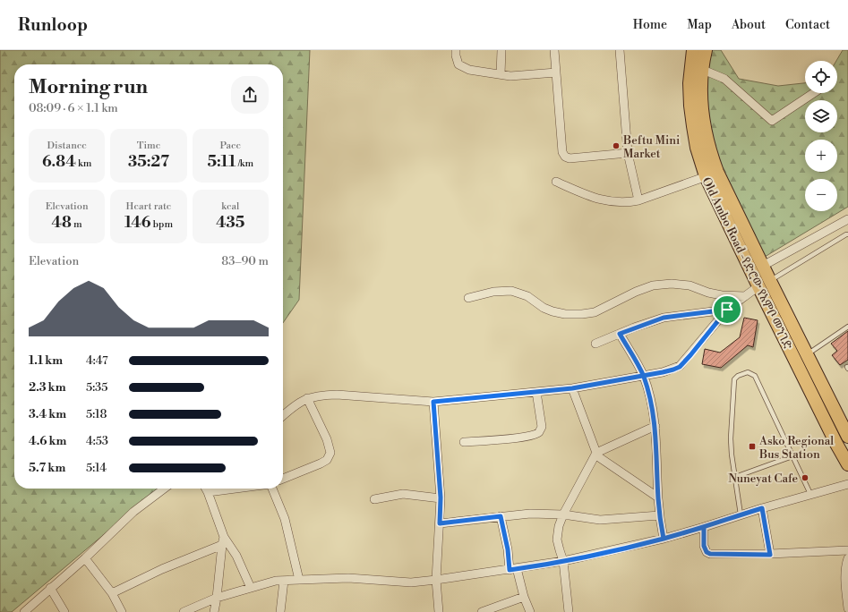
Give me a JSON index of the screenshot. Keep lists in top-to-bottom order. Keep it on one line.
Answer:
{"streets":{"main road":["Old Ambo Road -የድሮው የአምቦ መንገድ"]},"places":{"other":["Beftu Mini Market","Nuneyat Cafe"],"transit":["Asko Regional Bus Station"]},"page":{"header":"Runloop","nav":["Home","Map","About","Contact"],"map_buttons":["+","−"],"heading":["Morning run","08:09 · 6 × 1.1 km"],"stats":[["Distance","6.84 km"],["Time","35:27"],["Pace","5:11 /km"],["Elevation","48 m"],["Heart rate","146 bpm"],["kcal","435"]],"chart":["Elevation","83–90 m"],"list":[{"name":"1.1 km","note":"4:47"},{"name":"2.3 km","note":"5:35"},{"name":"3.4 km","note":"5:18"},{"name":"4.6 km","note":"4:53"},{"name":"5.7 km","note":"5:14"}]}}
